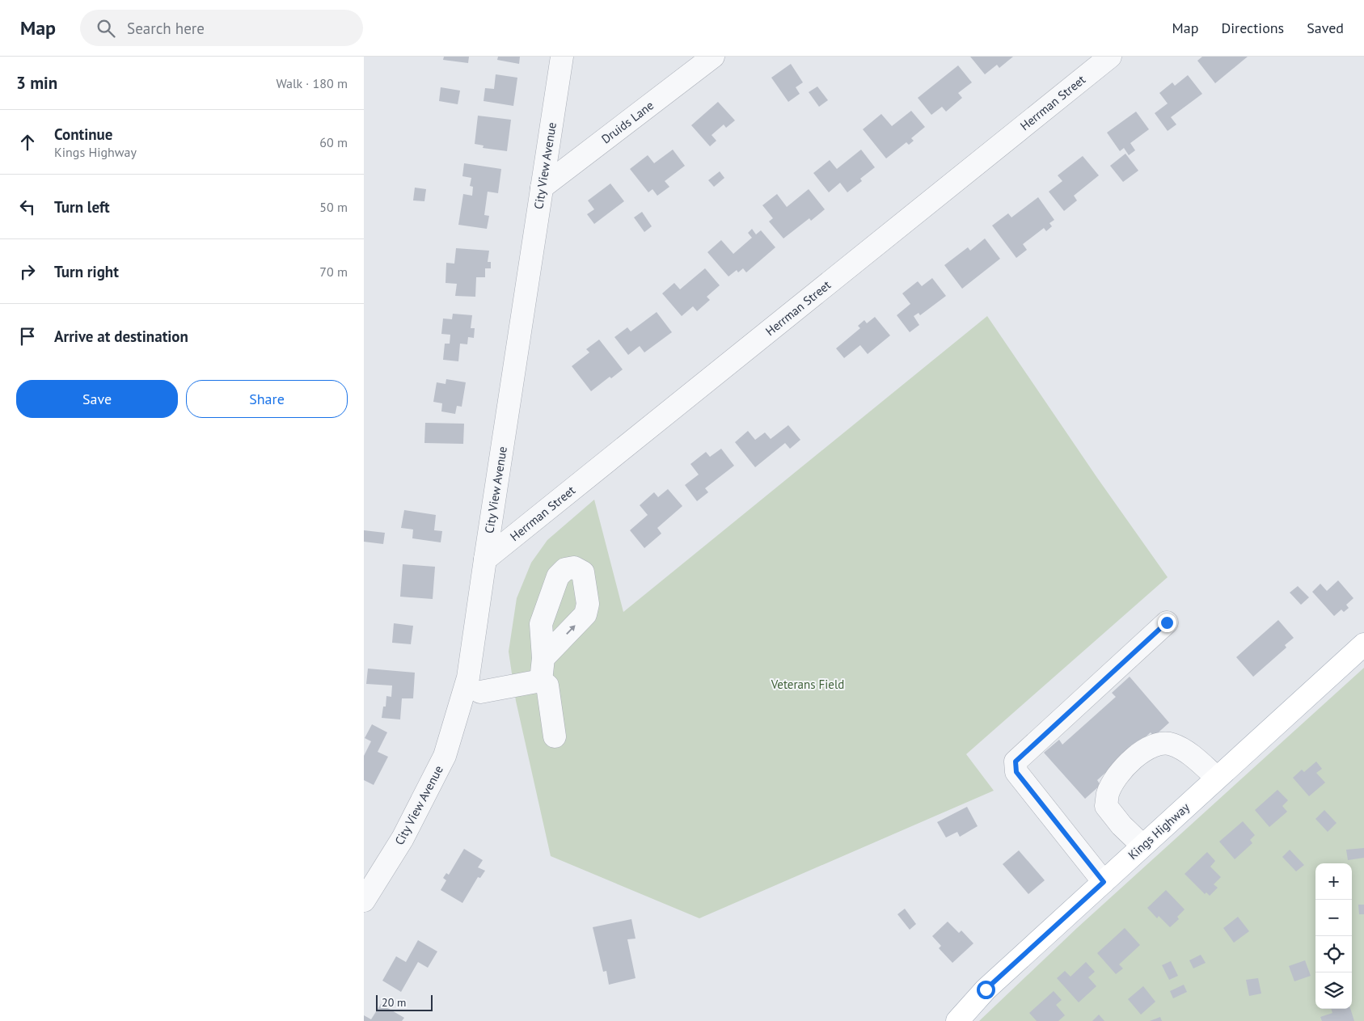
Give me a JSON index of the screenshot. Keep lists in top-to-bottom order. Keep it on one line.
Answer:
{"streets":{"main road":["Kings Highway"],"street":["Herrman Street","Druids Lane","City View Avenue"]},"crossings":[["Herrman Street","City View Avenue"],["Druids Lane","City View Avenue"]],"parks":["Veterans Field"],"scale_bar":"20 m","page":{"header":"Map","search":"Search here","nav":["Map","Directions","Saved"],"heading":["3 min","Walk · 180 m"],"list":[["Continue","Kings Highway","60 m"],["Turn left","50 m"],["Turn right","70 m"],"Arrive at destination"],"buttons":["Save","Share"],"map_buttons":["+","−"],"scale":"20 m"}}
